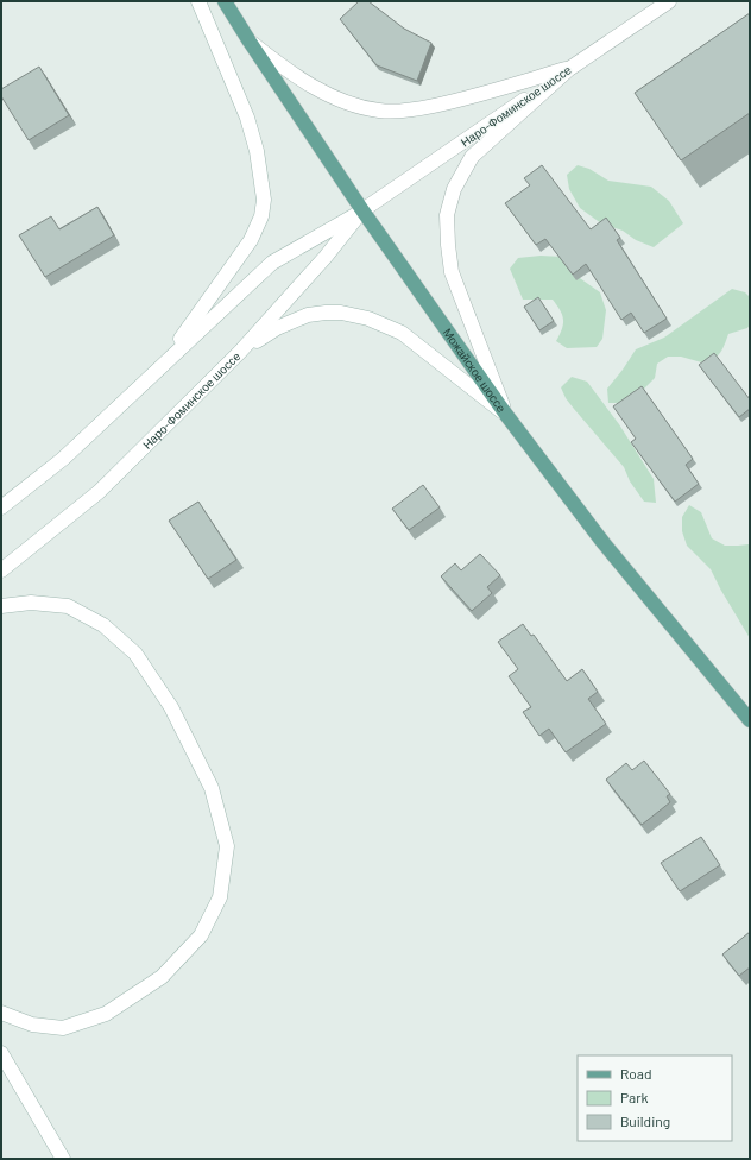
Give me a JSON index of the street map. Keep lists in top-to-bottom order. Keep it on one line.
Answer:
{"streets":{"main road":["Наро-Фоминское шоссе","Можайское шоссе"]},"crossings":[["Наро-Фоминское шоссе","Можайское шоссе"]],"legend":["Road","Park","Building"]}
